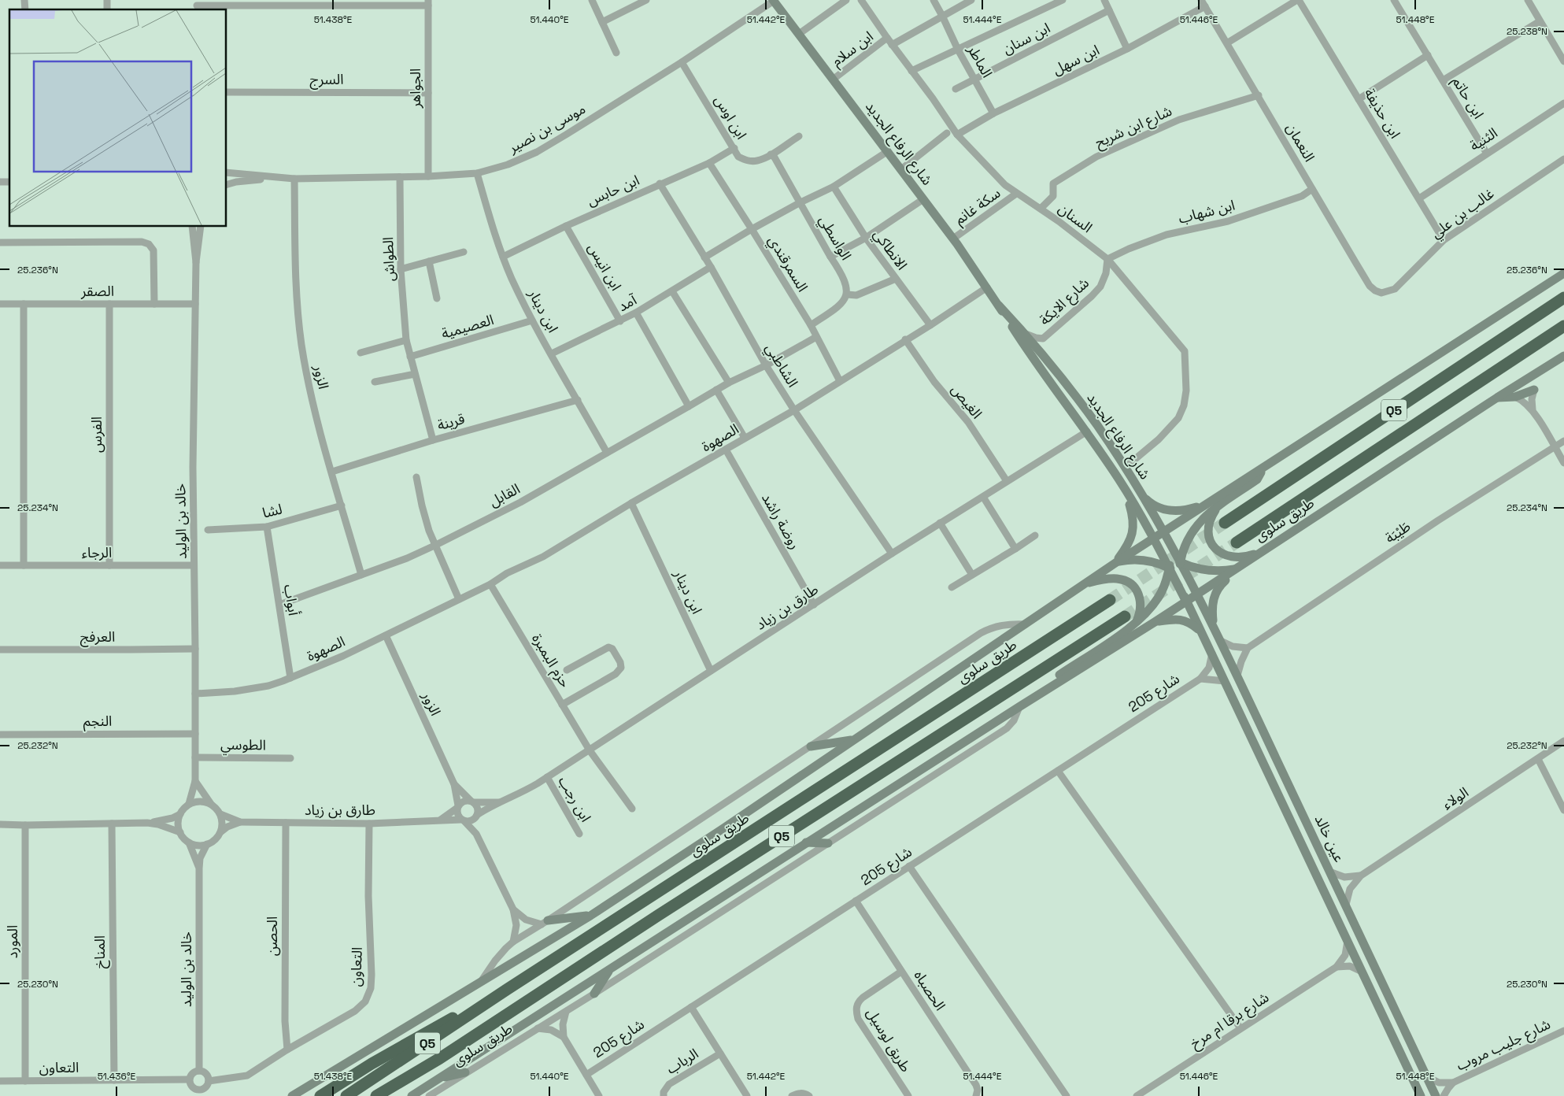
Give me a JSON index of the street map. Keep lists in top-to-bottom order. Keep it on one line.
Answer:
{"streets":{"highway":["Q5","طريق سلوى"],"main road":["شارع الرفاع الجديد","عين خالد"],"street":["ابن سنان","ابن سلام","ابن سهل","الماطر","السرج","الجواهر","ابن حاتم","ابن حذيفة","ابن اوس","شارع ابن شريح","موسى بن نصير","الثنية","النعمان","ابن حابس","سكة غانم","ابن شهاب","غالب بن علي","السنان","الواسطي","الانطاكي","الطواش","السمرقندي","ابن انيس","الصقر","شارع الايكة","آمد","ابن دينار","العصيمية","الشاطبي","الزور","الغيص","قرينة","الفرس","الصهوة","القابل","لشا","خالد بن الوليد","روضة راشد","طَيْبَة","الرجاء","أبواب","طارق بن زياد","العرفج","حزم البمبرة","شارع 205","النجم","الطوسي","الولاء","ابن رجب","الحصن","المورد","المناخ","التعاون","الحصباه","شارع برقا ام مرخ","طريق لوسيل","شارع جليب مروب","الرباب"]},"crossings":[["ابن سنان","الماطر"],["ابن سلام","الماطر"],["ابن سلام","شارع الرفاع الجديد"],["ابن سلام","السنان"],["ابن سهل","الماطر"],["ابن سهل","النعمان"],["ابن سهل","السنان"],["السرج","الجواهر"],["الجواهر","موسى بن نصير"],["ابن حاتم","الثنية"],["ابن حذيفة","الثنية"],["ابن حذيفة","غالب بن علي"],["ابن اوس","موسى بن نصير"],["ابن اوس","ابن حابس"],["ابن اوس","الواسطي"],["شارع ابن شريح","النعمان"],["شارع ابن شريح","السنان"],["موسى بن نصير","شارع الرفاع الجديد"],["موسى بن نصير","الطواش"],["موسى بن نصير","ابن دينار"],["موسى بن نصير","الزور"],["النعمان","ابن شهاب"],["النعمان","غالب بن علي"],["شارع الرفاع الجديد","سكة غانم"],["شارع الرفاع الجديد","السنان"],["شارع الرفاع الجديد","شارع الايكة"],["شارع الرفاع الجديد","الصهوة"],["شارع الرفاع الجديد","طريق سلوى"],["شارع الرفاع الجديد","طارق بن زياد"],["شارع الرفاع الجديد","عين خالد"],["ابن حابس","السمرقندي"],["ابن حابس","ابن انيس"],["ابن حابس","ابن دينار"],["ابن حابس","الشاطبي"],["سكة غانم","السنان"],["ابن شهاب","السنان"],["ابن شهاب","شارع الايكة"],["السنان","شارع الايكة"],["الانطاكي","الصهوة"],["الطواش","العصيمية"],["الطواش","قرينة"],["السمرقندي","الصهوة"],["السمرقندي","القابل"],["ابن انيس","آمد"],["الصقر","الفرس"],["الصقر","خالد بن الوليد"],["آمد","ابن دينار"],["آمد","الشاطبي"],["ابن دينار","العصيمية"],["ابن دينار","قرينة"],["ابن دينار","الصهوة"],["ابن دينار","القابل"],["ابن دينار","طارق بن زياد"],["الشاطبي","الصهوة"],["الشاطبي","القابل"],["الشاطبي","طارق بن زياد"],["الزور","قرينة"],["الزور","الصهوة"],["الزور","القابل"],["الزور","لشا"],["الزور","طارق بن زياد"],["الغيص","الصهوة"],["الغيص","طارق بن زياد"],["الفرس","الرجاء"],["الصهوة","خالد بن الوليد"],["الصهوة","روضة راشد"],["الصهوة","أبواب"],["الصهوة","حزم البمبرة"],["القابل","أبواب"],["لشا","أبواب"],["طريق سلوى","عين خالد"],["خالد بن الوليد","الرجاء"],["خالد بن الوليد","طارق بن زياد"],["خالد بن الوليد","العرفج"],["خالد بن الوليد","النجم"],["خالد بن الوليد","الطوسي"],["خالد بن الوليد","التعاون"],["روضة راشد","طارق بن زياد"],["طارق بن زياد","حزم البمبرة"],["طارق بن زياد","ابن رجب"],["طارق بن زياد","الحصن"],["طارق بن زياد","التعاون"],["شارع 205","عين خالد"],["شارع 205","الحصباه"],["الولاء","عين خالد"],["عين خالد","شارع برقا ام مرخ"],["عين خالد","شارع جليب مروب"],["الحصن","التعاون"],["المورد","التعاون"],["المناخ","التعاون"],["الحصباه","طريق لوسيل"]],"coordinates":["51.438°E","51.440°E","51.442°E","51.444°E","51.446°E","51.448°E","25.238°N","25.236°N","25.234°N","25.232°N","25.230°N","51.436°E"]}
